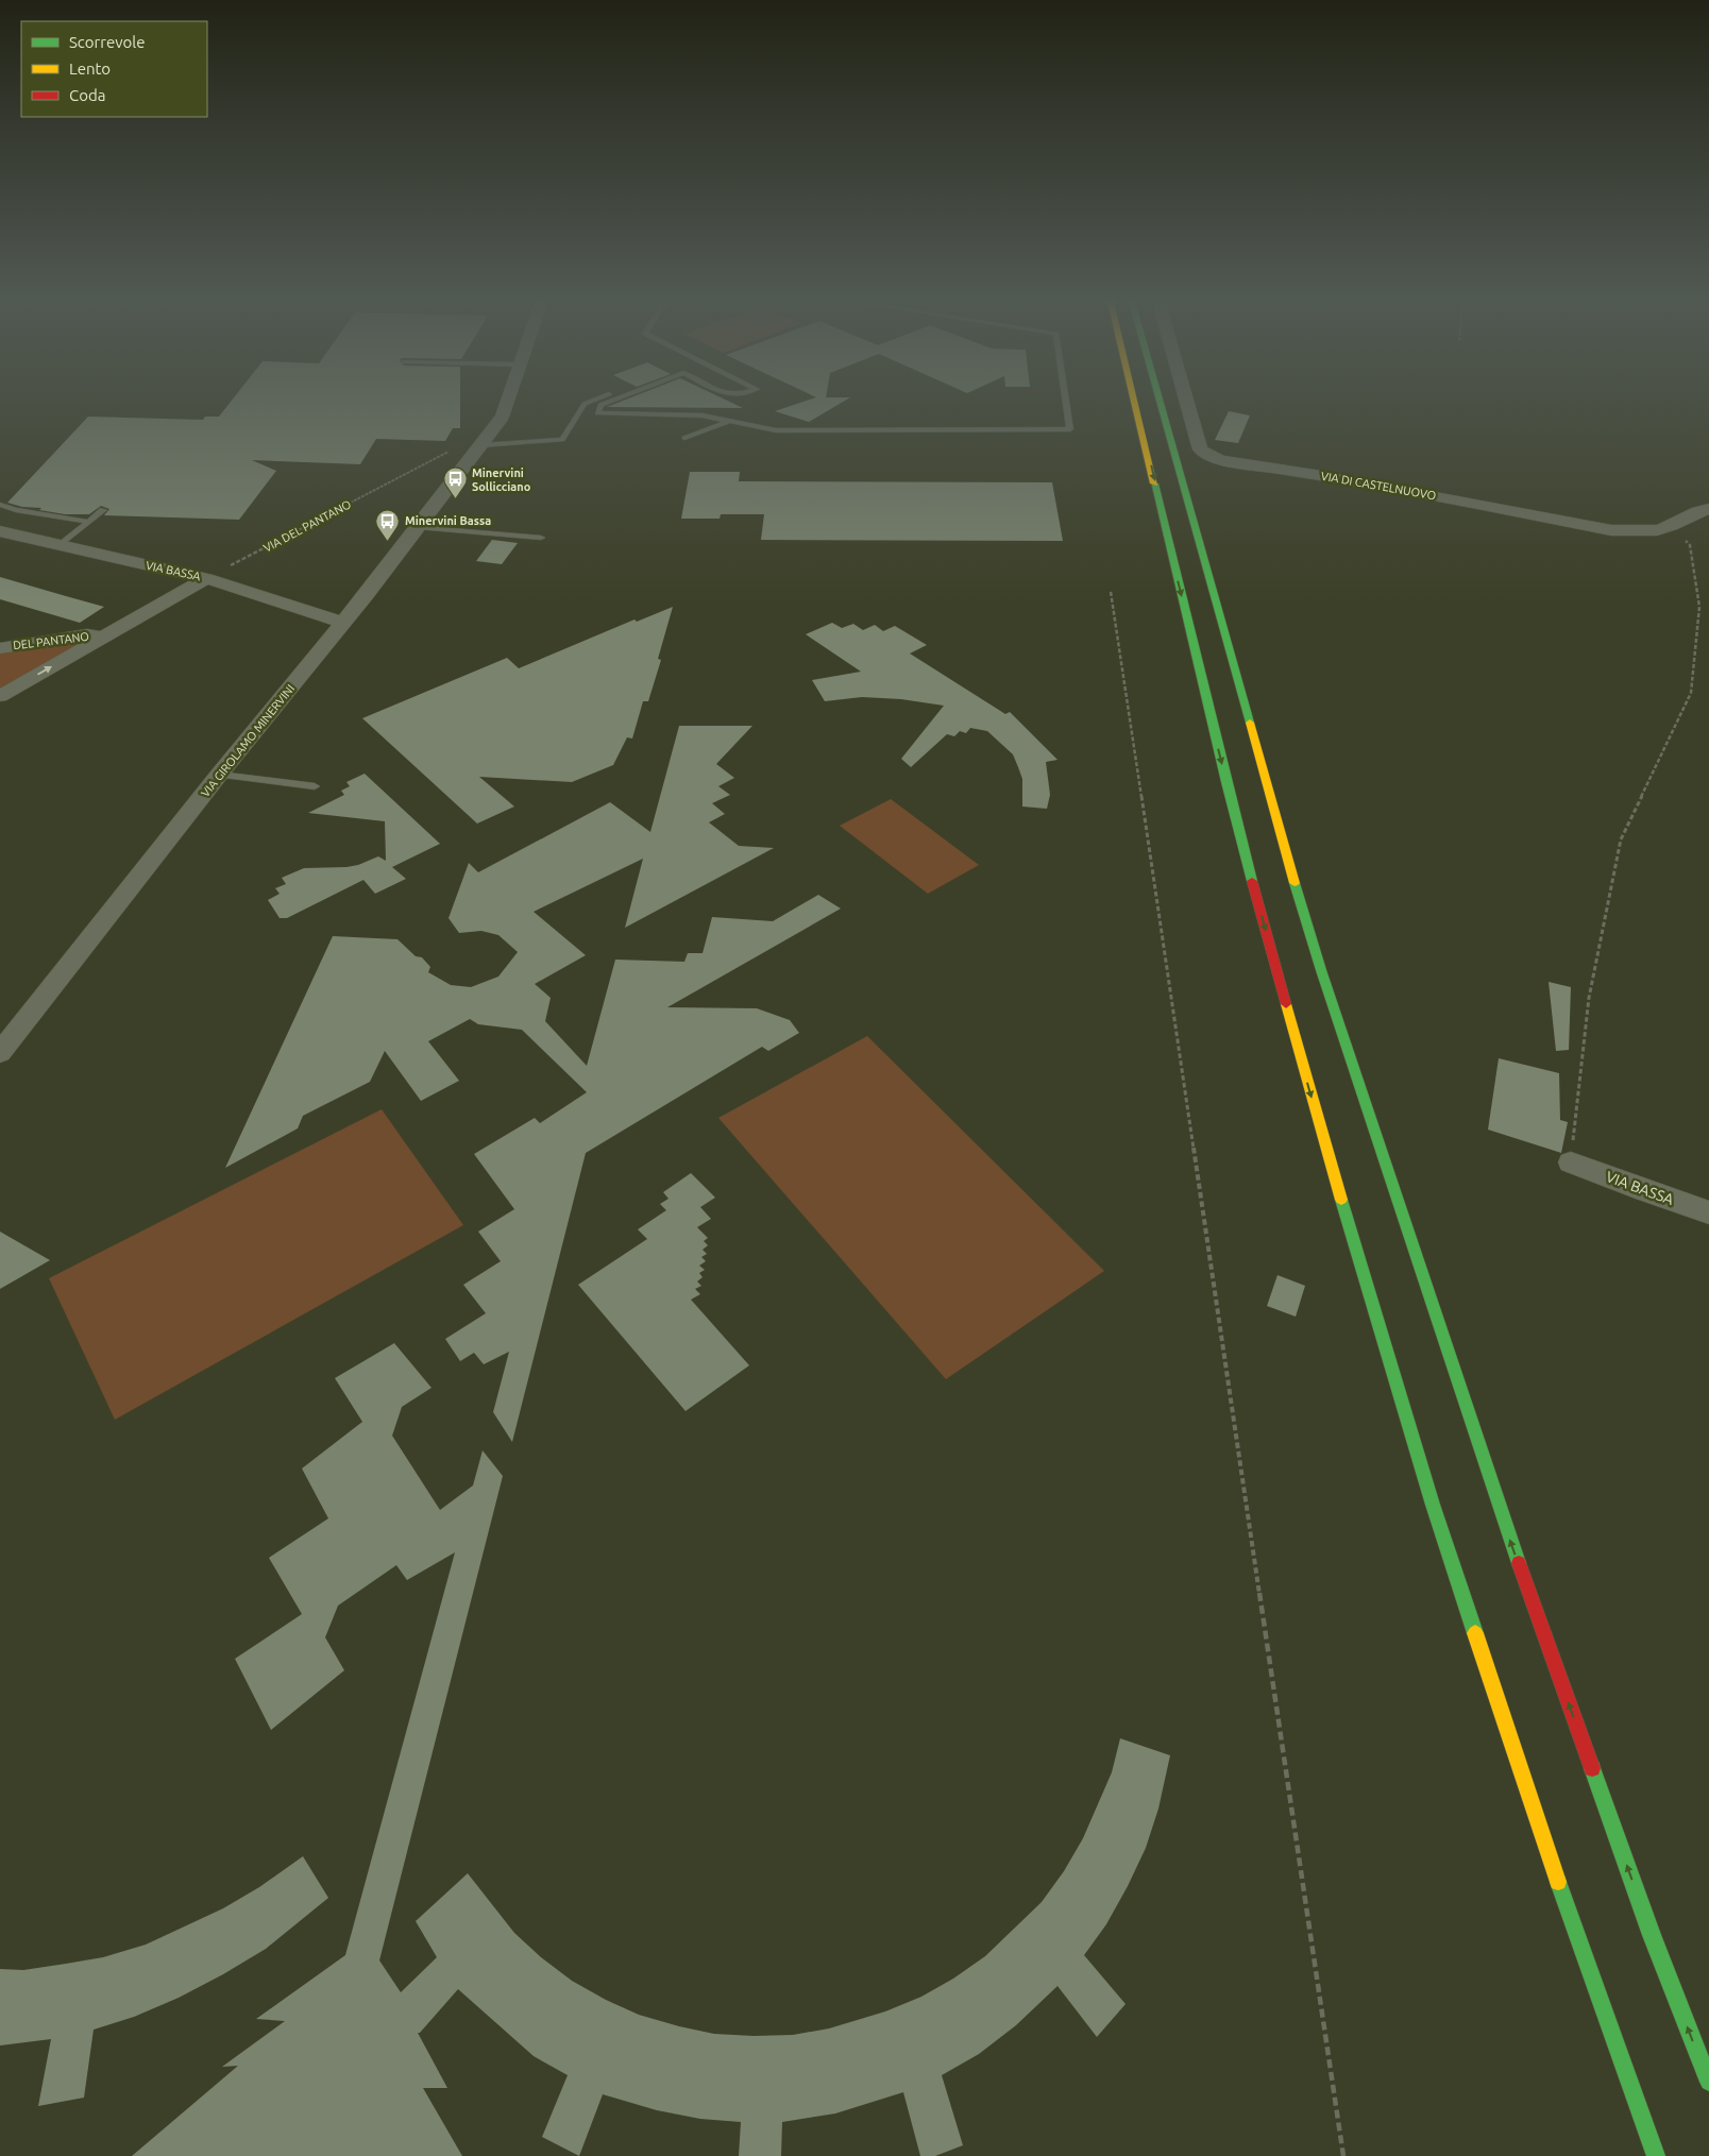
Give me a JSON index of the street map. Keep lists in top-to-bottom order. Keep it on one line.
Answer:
{"streets":{"street":["VIA DI CASTELNUOVO","VIA BASSA","DEL PANTANO","VIA GIROLAMO MINERVINI"],"path":["VIA DEL PANTANO"]},"crossings":[["VIA DEL PANTANO","VIA BASSA"],["VIA BASSA","VIA GIROLAMO MINERVINI"]],"places":{"bus stop":["Minervini Sollicciano","Minervini Bassa"]},"legend":["Scorrevole","Lento","Coda"]}
